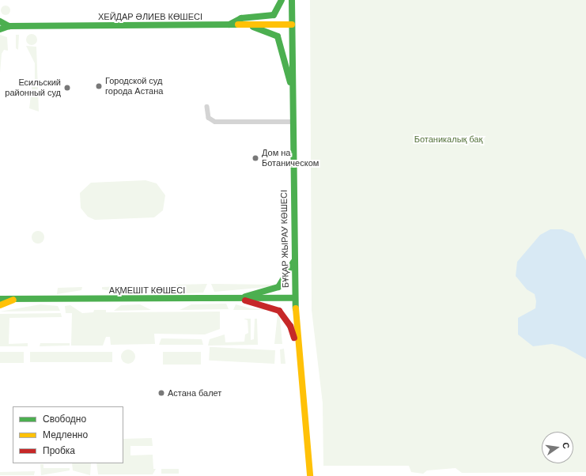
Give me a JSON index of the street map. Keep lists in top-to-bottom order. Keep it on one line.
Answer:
{"streets":{"street":["ХЕЙДАР ӘЛИЕВ КӨШЕСІ","БҰҚАР ЖЫРАУ КӨШЕСІ","АҚМЕШІТ КӨШЕСІ"]},"crossings":[["ХЕЙДАР ӘЛИЕВ КӨШЕСІ","БҰҚАР ЖЫРАУ КӨШЕСІ"],["БҰҚАР ЖЫРАУ КӨШЕСІ","АҚМЕШІТ КӨШЕСІ"]],"parks":["Ботаникалық бақ"],"places":["Городской суд города Астана","Есильский районный суд","Дом на Ботаническом","Астана балет"],"legend":["Свободно","Медленно","Пробка"],"north":"right"}
